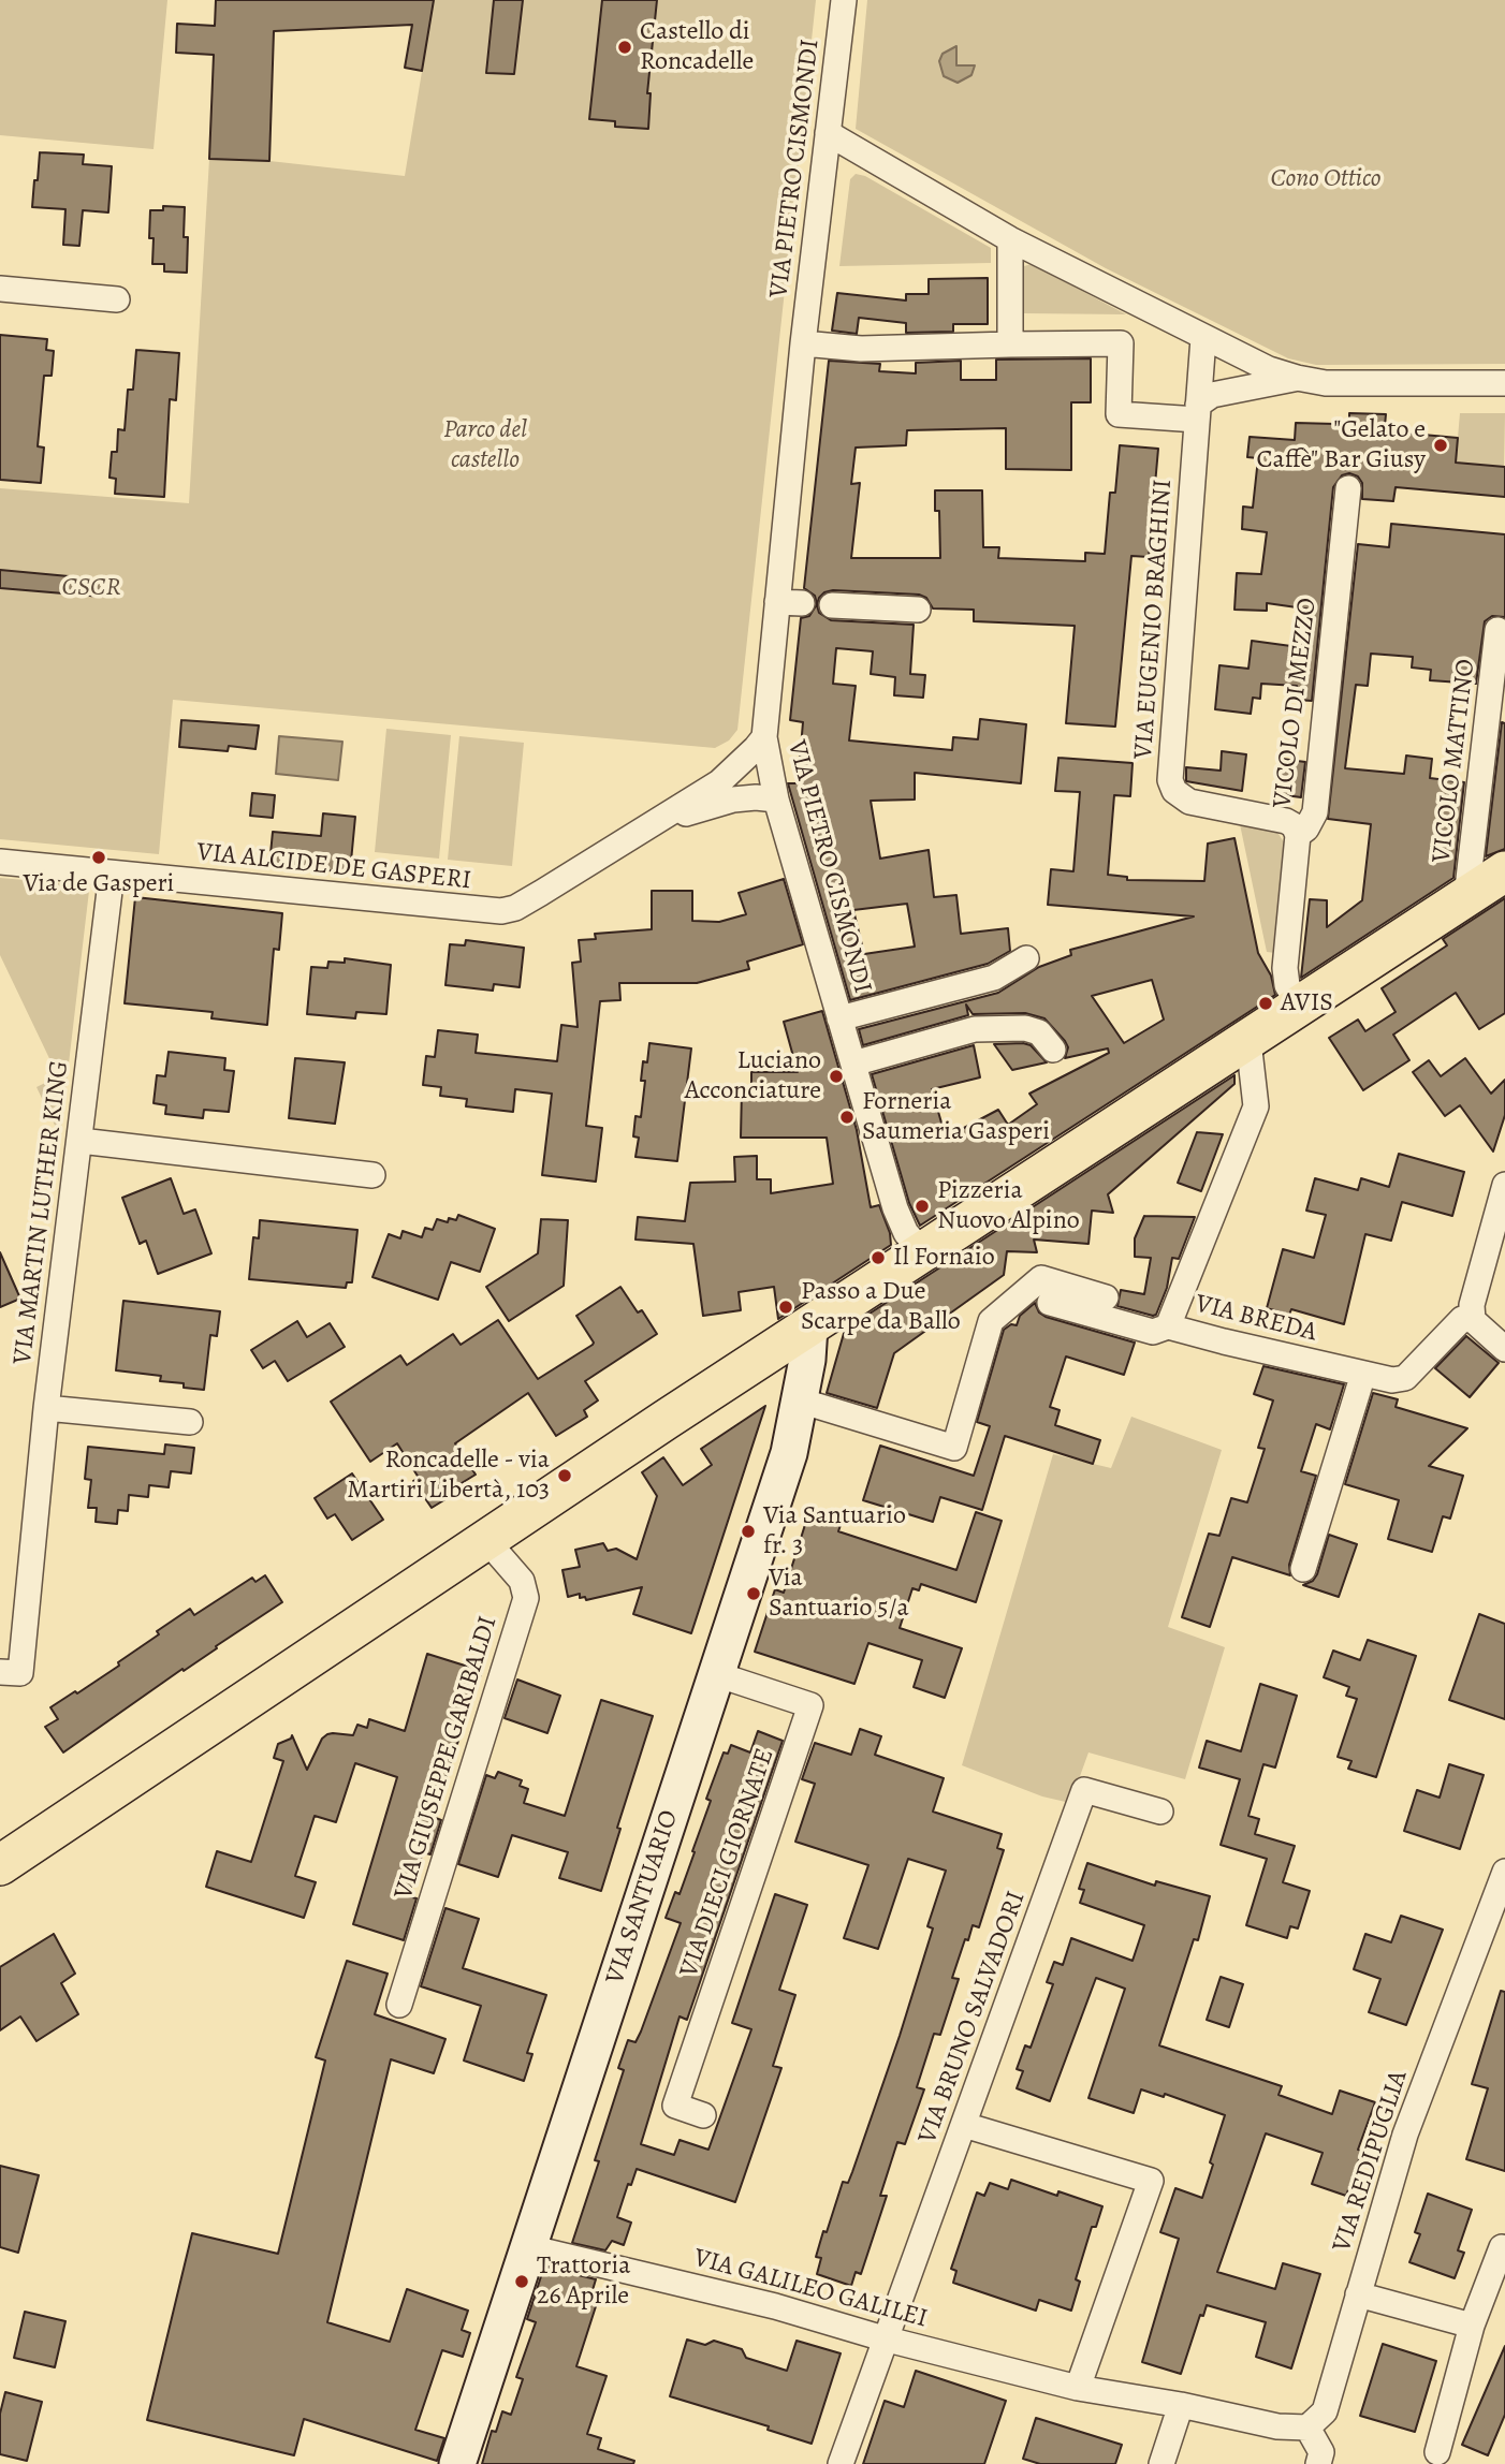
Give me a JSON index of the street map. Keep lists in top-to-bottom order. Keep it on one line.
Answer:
{"streets":{"street":["VIA PIETRO CISMONDI","VIA EUGENIO BRAGHINI","VICOLO DI MEZZO","VICOLO MATTINO","VIA ALCIDE DE GASPERI","VIA MARTIN LUTHER KING","VIA BREDA","VIA GIUSEPPE GARIBALDI","VIA DIECI GIORNATE","VIA SANTUARIO","VIA BRUNO SALVADORI","VIA REDIPUGLIA","VIA GALILEO GALILEI"]},"crossings":[["VIA PIETRO CISMONDI","VIA ALCIDE DE GASPERI"],["VIA EUGENIO BRAGHINI","VICOLO DI MEZZO"],["VIA ALCIDE DE GASPERI","VIA MARTIN LUTHER KING"],["VIA DIECI GIORNATE","VIA SANTUARIO"],["VIA SANTUARIO","VIA GALILEO GALILEI"],["VIA BRUNO SALVADORI","VIA GALILEO GALILEI"],["VIA REDIPUGLIA","VIA GALILEO GALILEI"]],"parks":["Cono Ottico","Parco del castello","CSCR"],"places":["Castello di Roncadelle","\"Gelato e Caffè\" Bar Giusy","Via de Gasperi","AVIS","Luciano Acconciature","Forneria Saumeria Gasperi","Pizzeria Nuovo Alpino","Il Fornaio","Passo a Due Scarpe da Ballo","Roncadelle - via Martiri Libertà, 103","Via Santuario fr. 3","Via Santuario 5/a","Trattoria 26 Aprile"]}
